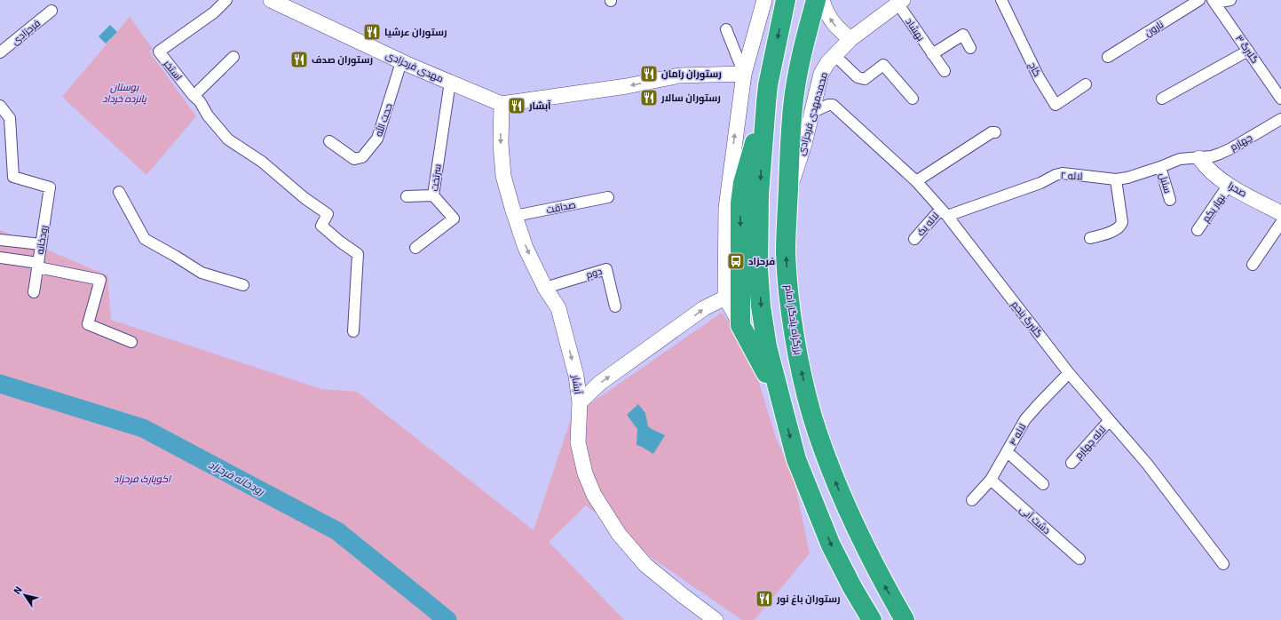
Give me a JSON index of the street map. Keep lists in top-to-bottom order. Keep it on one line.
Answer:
{"streets":{"highway":["بزرگراه یادگار امام"],"street":["نارون","بهشاد","فرحزادی","گلبرگ ۳","مهدی فرحزادی","کاج","استخر","محمدمهدی فرحزادی","حجت الله","چهارم","لاله ۲","سرتخت","سنبل","صحرا","صداقت","بهار یکم","لاله یک","رودخانه","دوم","گلبرگ پنجم","آبشار","لاله ۴","لاله چهارم","دشت آبی"]},"crossings":[["بهشاد","محمدمهدی فرحزادی"],["مهدی فرحزادی","حجت الله"],["مهدی فرحزادی","سرتخت"],["مهدی فرحزادی","آبشار"],["محمدمهدی فرحزادی","گلبرگ پنجم"],["محمدمهدی فرحزادی","بزرگراه یادگار امام"],["چهارم","لاله ۲"],["چهارم","صحرا"],["لاله ۲","سنبل"],["لاله ۲","صحرا"],["لاله ۲","لاله یک"],["لاله ۲","گلبرگ پنجم"],["صحرا","بهار یکم"],["صداقت","آبشار"],["لاله یک","گلبرگ پنجم"],["دوم","آبشار"],["گلبرگ پنجم","لاله ۴"],["گلبرگ پنجم","لاله چهارم"],["لاله ۴","دشت آبی"]],"water":["رودخانه فرحزاد"],"parks":["بوستان پانزده خرداد","اکوپارک فرحزاد"],"places":{"restaurant":["رستوران عرشیا","رستوران صدف","رستوران رامان","رستوران سالار","آبشار","رستوران باغ نور"],"bus stop":["فرحزاد"]},"north":"top left"}
